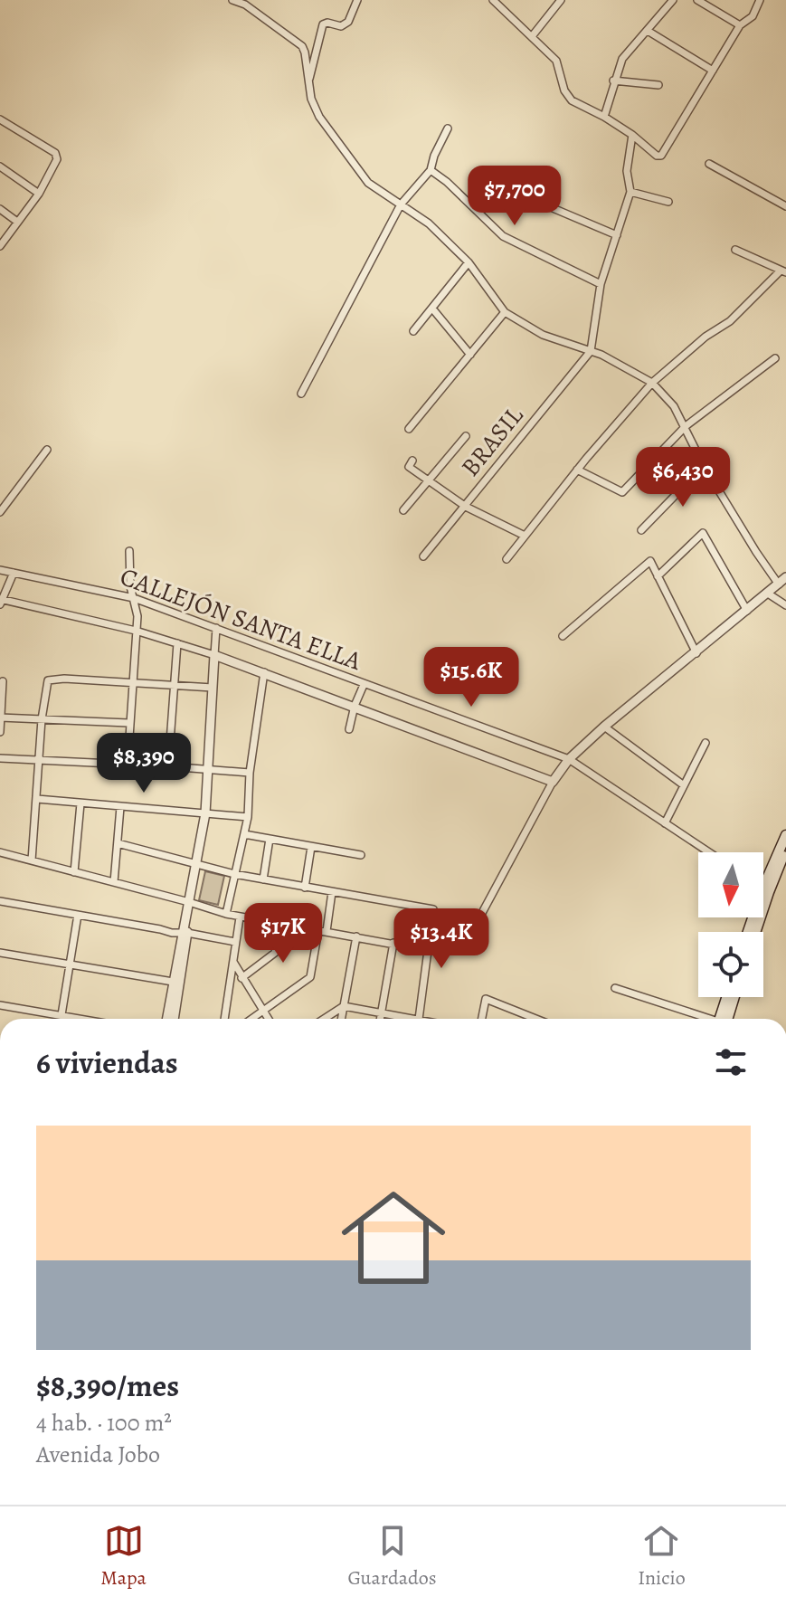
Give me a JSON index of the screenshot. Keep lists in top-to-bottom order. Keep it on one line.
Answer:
{"streets":{"street":["BRASIL","CALLEJÓN SANTA ELLA"]},"north":"bottom","page":{"price":["$7,700","$6,430","$15.6K","$8,390","$17K","$13.4K"],"heading":"6 viviendas","list":[{"name":"$8,390/mes","note":"4 hab. · 100 m² · Avenida Jobo"}],"tabs":["Mapa","Guardados","Inicio"]}}
